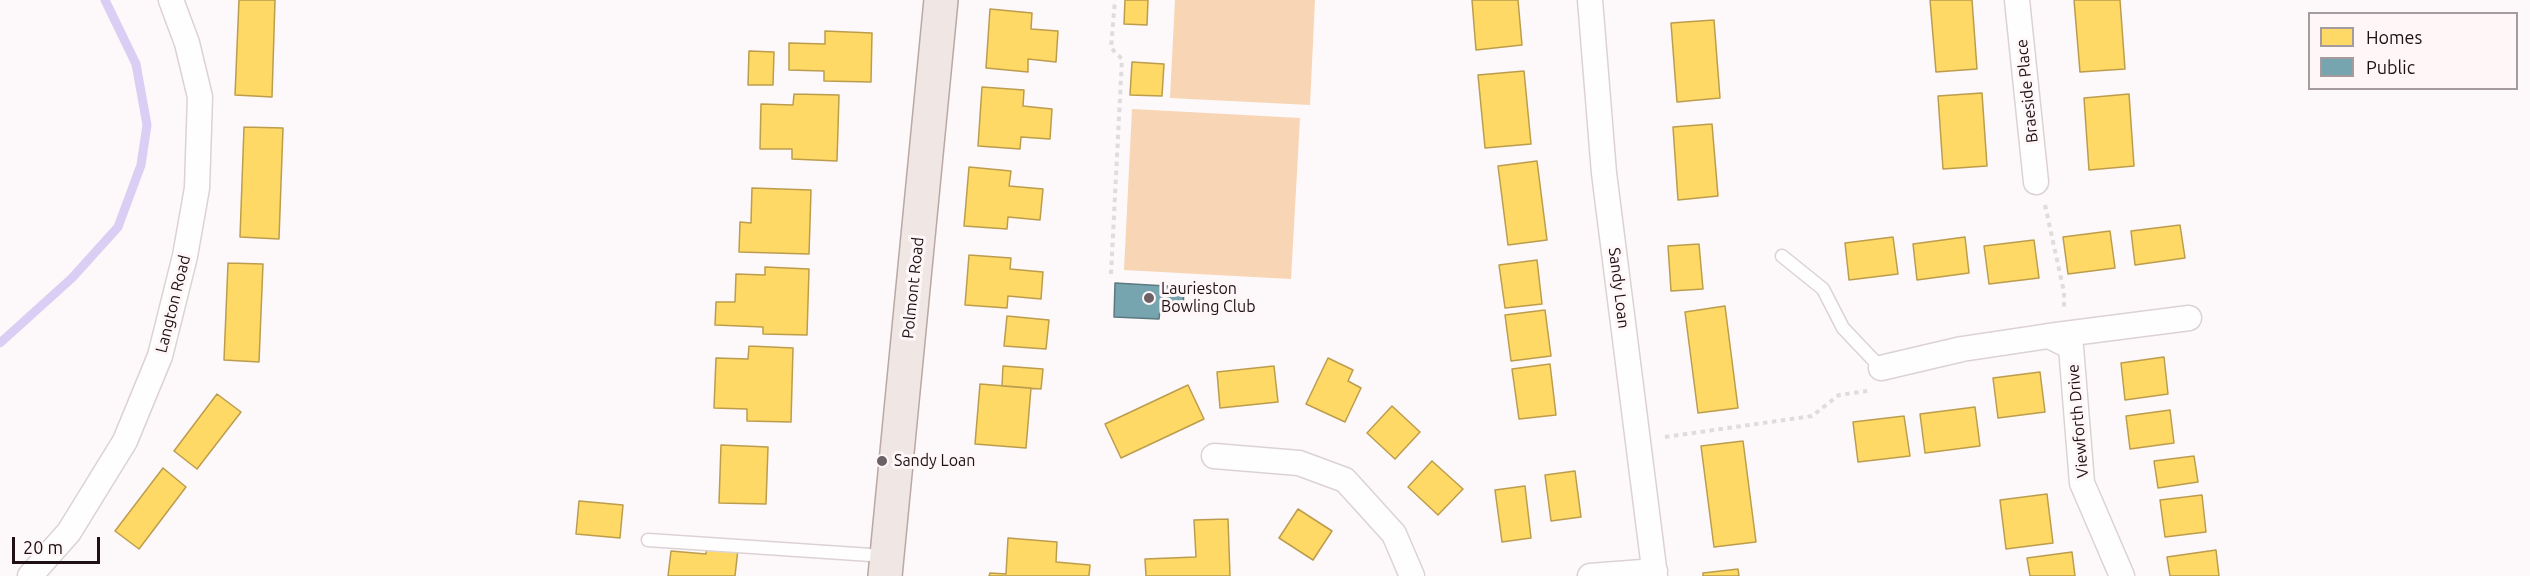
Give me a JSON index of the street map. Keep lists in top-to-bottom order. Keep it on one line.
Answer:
{"streets":{"main road":["Polmont Road"],"street":["Braeside Place","Sandy Loan","Langton Road","Viewforth Drive"]},"places":["Laurieston Bowling Club","Sandy Loan"],"legend":["Homes","Public"],"scale_bar":"20 m"}
